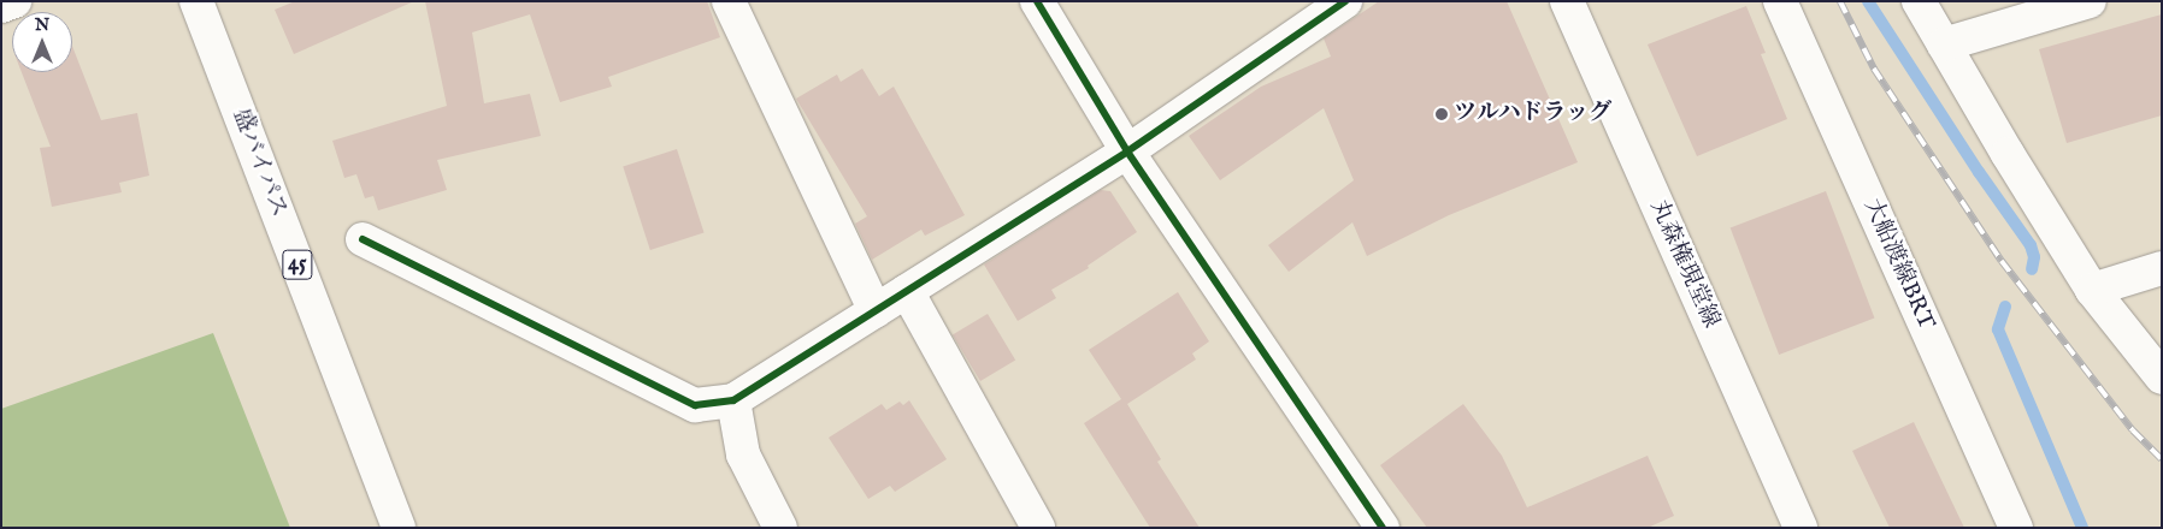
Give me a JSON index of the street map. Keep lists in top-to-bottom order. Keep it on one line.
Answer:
{"streets":{"main road":["盛バイパス","45","丸森権現堂線","大船渡線BRT"]},"places":["ツルハドラッグ"],"north":"top"}
